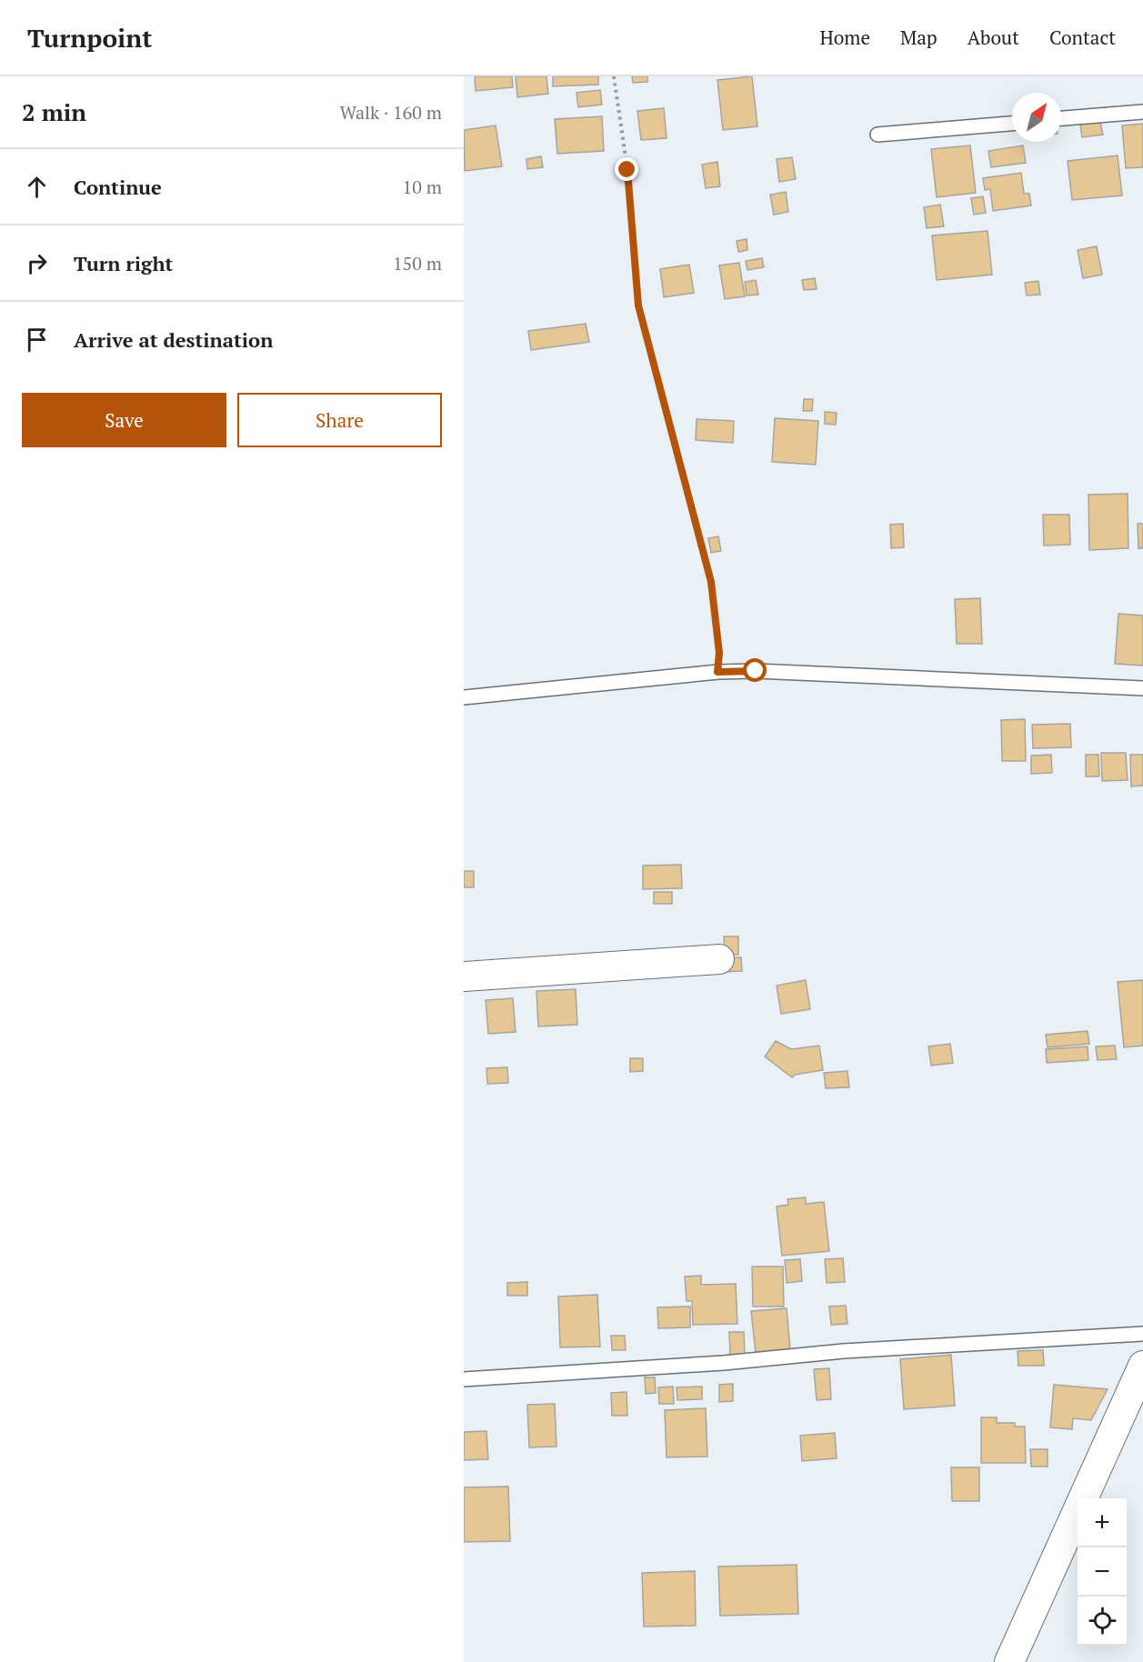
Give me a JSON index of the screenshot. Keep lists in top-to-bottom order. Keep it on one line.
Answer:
{"north":"top right","page":{"header":"Turnpoint","nav":["Home","Map","About","Contact"],"heading":["2 min","Walk · 160 m"],"list":[["Continue","10 m"],["Turn right","150 m"],"Arrive at destination"],"buttons":["Save","Share"],"map_buttons":["+","−"]}}
